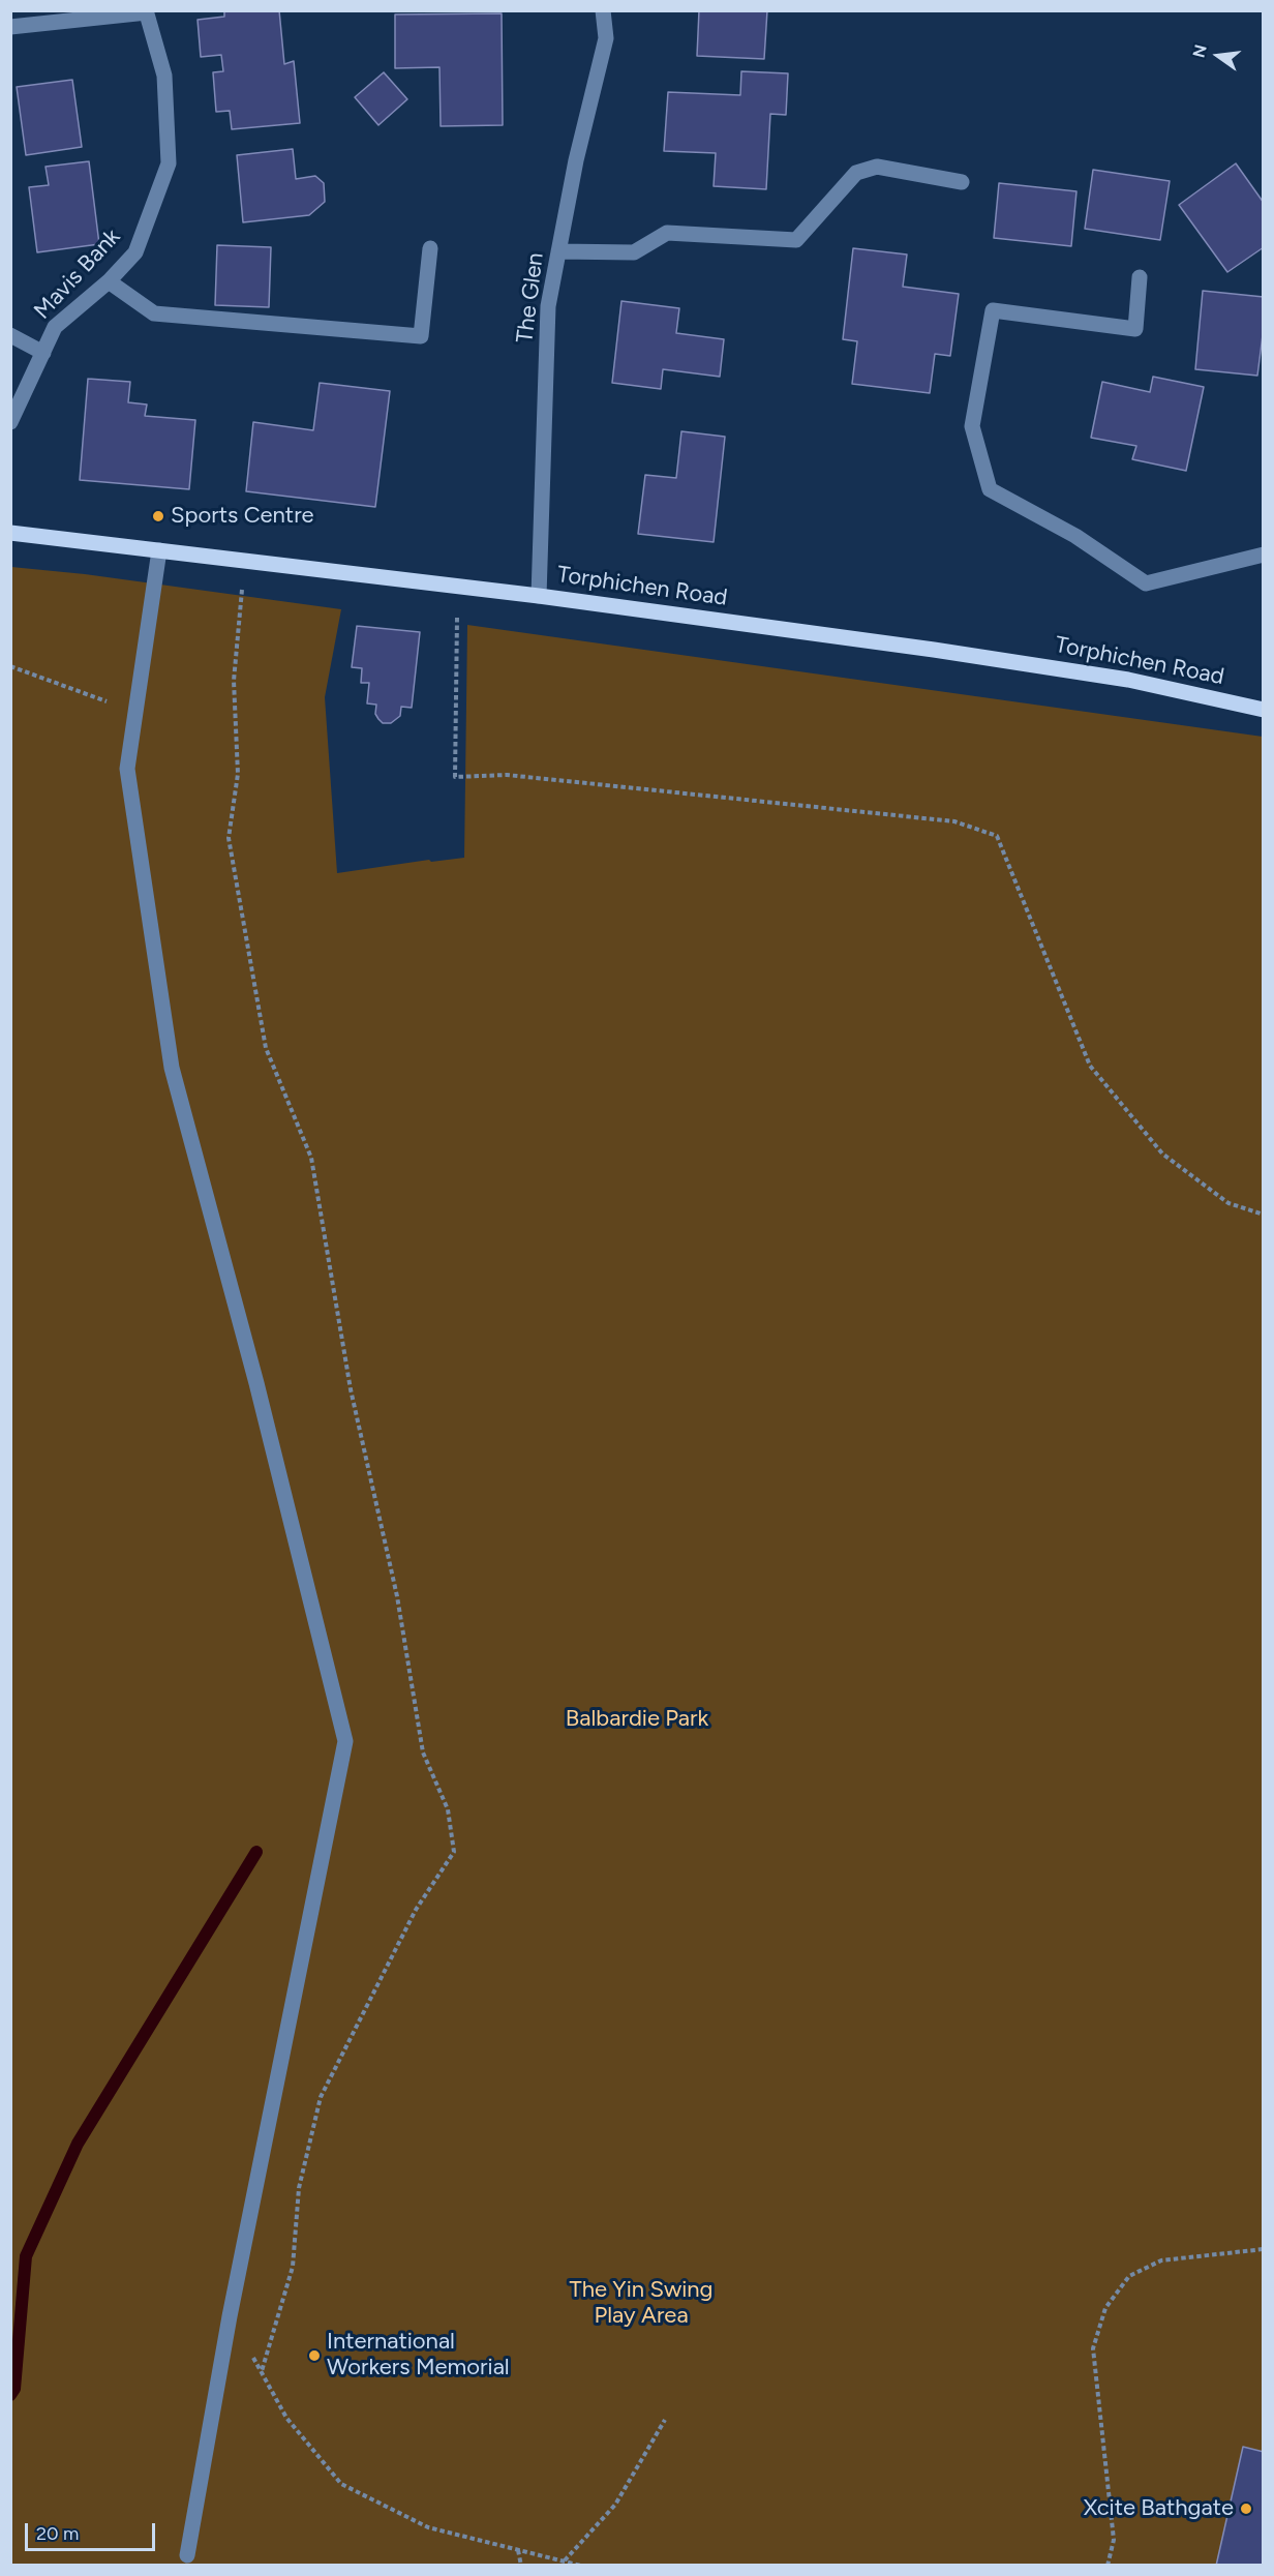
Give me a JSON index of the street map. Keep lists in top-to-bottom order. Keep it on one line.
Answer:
{"streets":{"main road":["Torphichen Road"],"street":["Mavis Bank","The Glen"]},"crossings":[["The Glen","Torphichen Road"]],"parks":["Balbardie Park","The Yin Swing Play Area"],"places":["Sports Centre","International Workers Memorial","Xcite Bathgate"],"scale_bar":"20 m","north":"left"}
